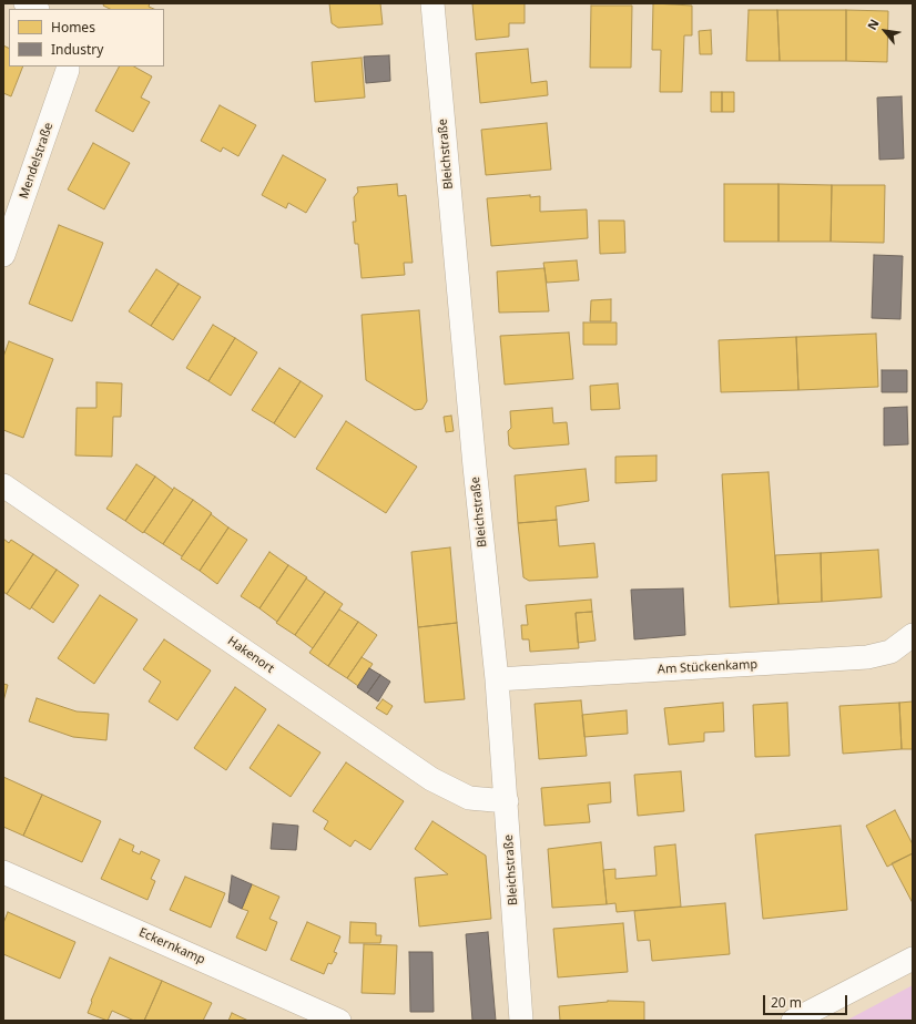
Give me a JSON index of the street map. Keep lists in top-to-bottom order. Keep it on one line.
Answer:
{"streets":{"street":["Bleichstraße","Mendelstraße","Hakenort","Am Stückenkamp","Eckernkamp"]},"crossings":[["Bleichstraße","Hakenort"],["Bleichstraße","Am Stückenkamp"]],"legend":["Homes","Industry"],"scale_bar":"20 m","north":"top left"}
